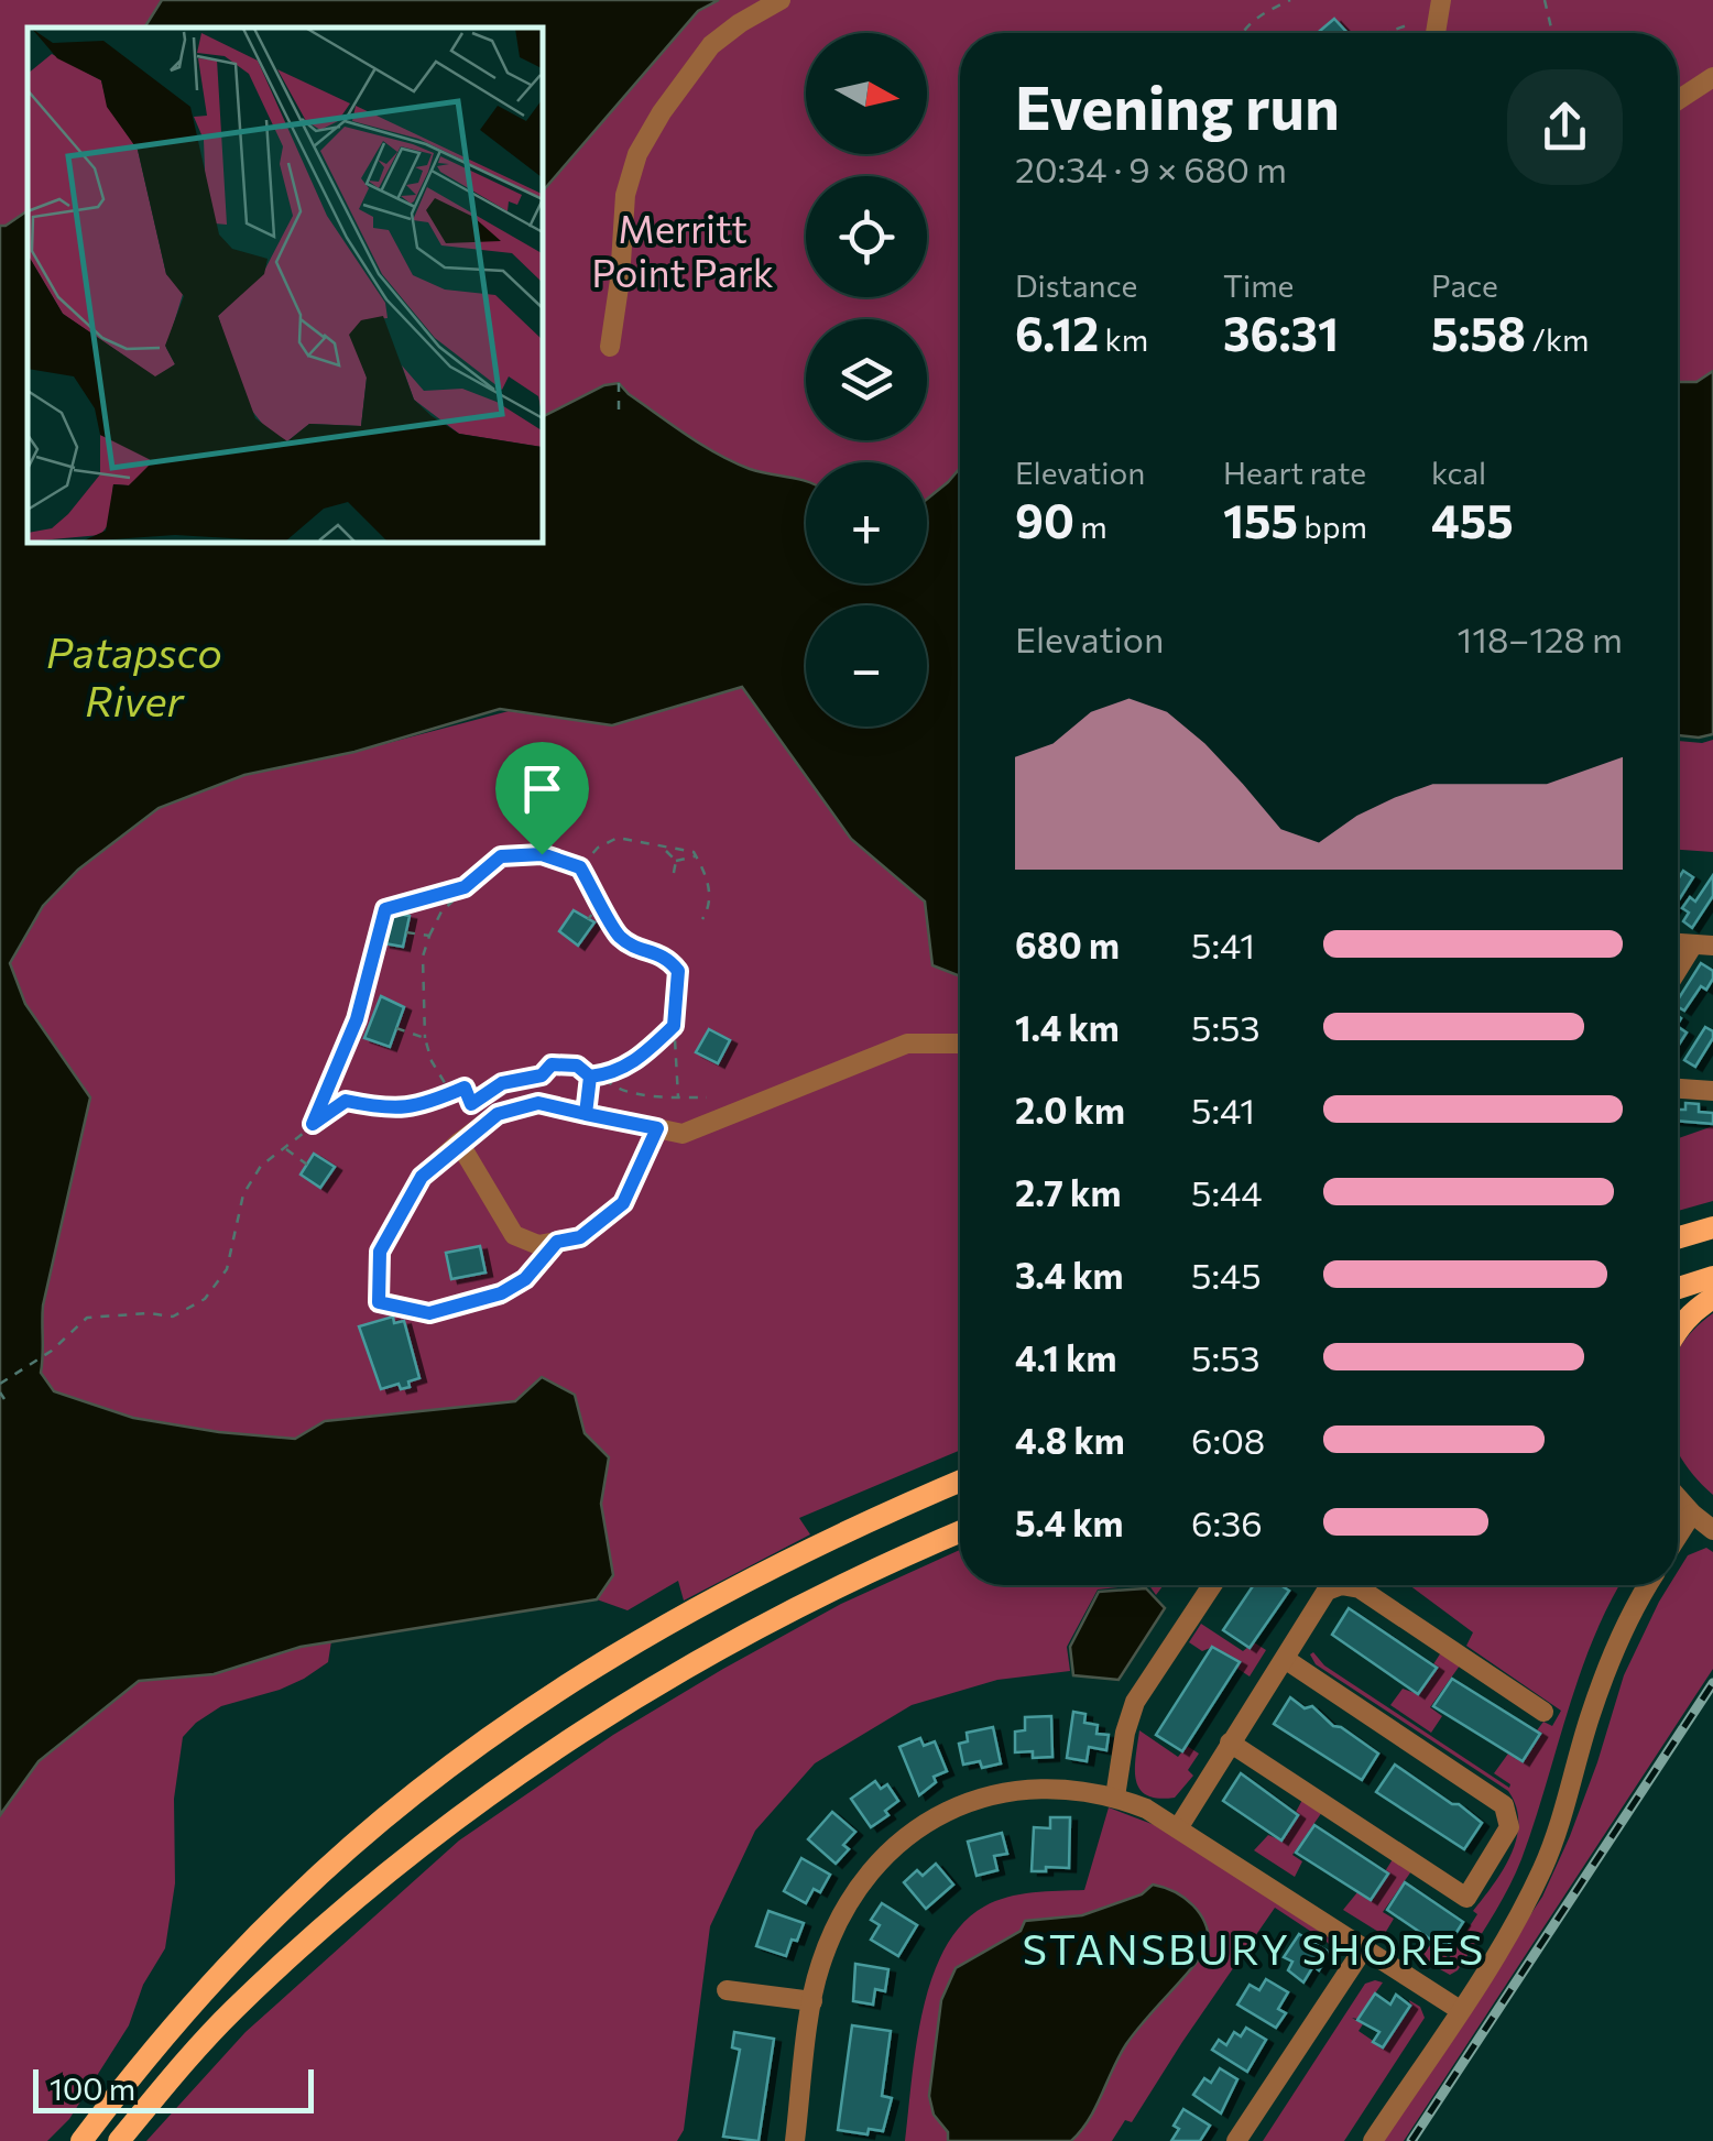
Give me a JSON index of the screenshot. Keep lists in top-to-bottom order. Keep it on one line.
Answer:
{"districts":["STANSBURY SHORES"],"water":["Patapsco River"],"parks":["Merritt Point Park"],"scale_bar":"100 m","north":"right","page":{"map_buttons":["+","−"],"heading":["Evening run","20:34 · 9 × 680 m"],"stats":[["Distance","6.12 km"],["Time","36:31"],["Pace","5:58 /km"],["Elevation","90 m"],["Heart rate","155 bpm"],["kcal","455"]],"chart":["Elevation","118–128 m"],"list":[{"name":"680 m","note":"5:41"},{"name":"1.4 km","note":"5:53"},{"name":"2.0 km","note":"5:41"},{"name":"2.7 km","note":"5:44"},{"name":"3.4 km","note":"5:45"},{"name":"4.1 km","note":"5:53"},{"name":"4.8 km","note":"6:08"},{"name":"5.4 km","note":"6:36"}],"scale":"100 m"}}
